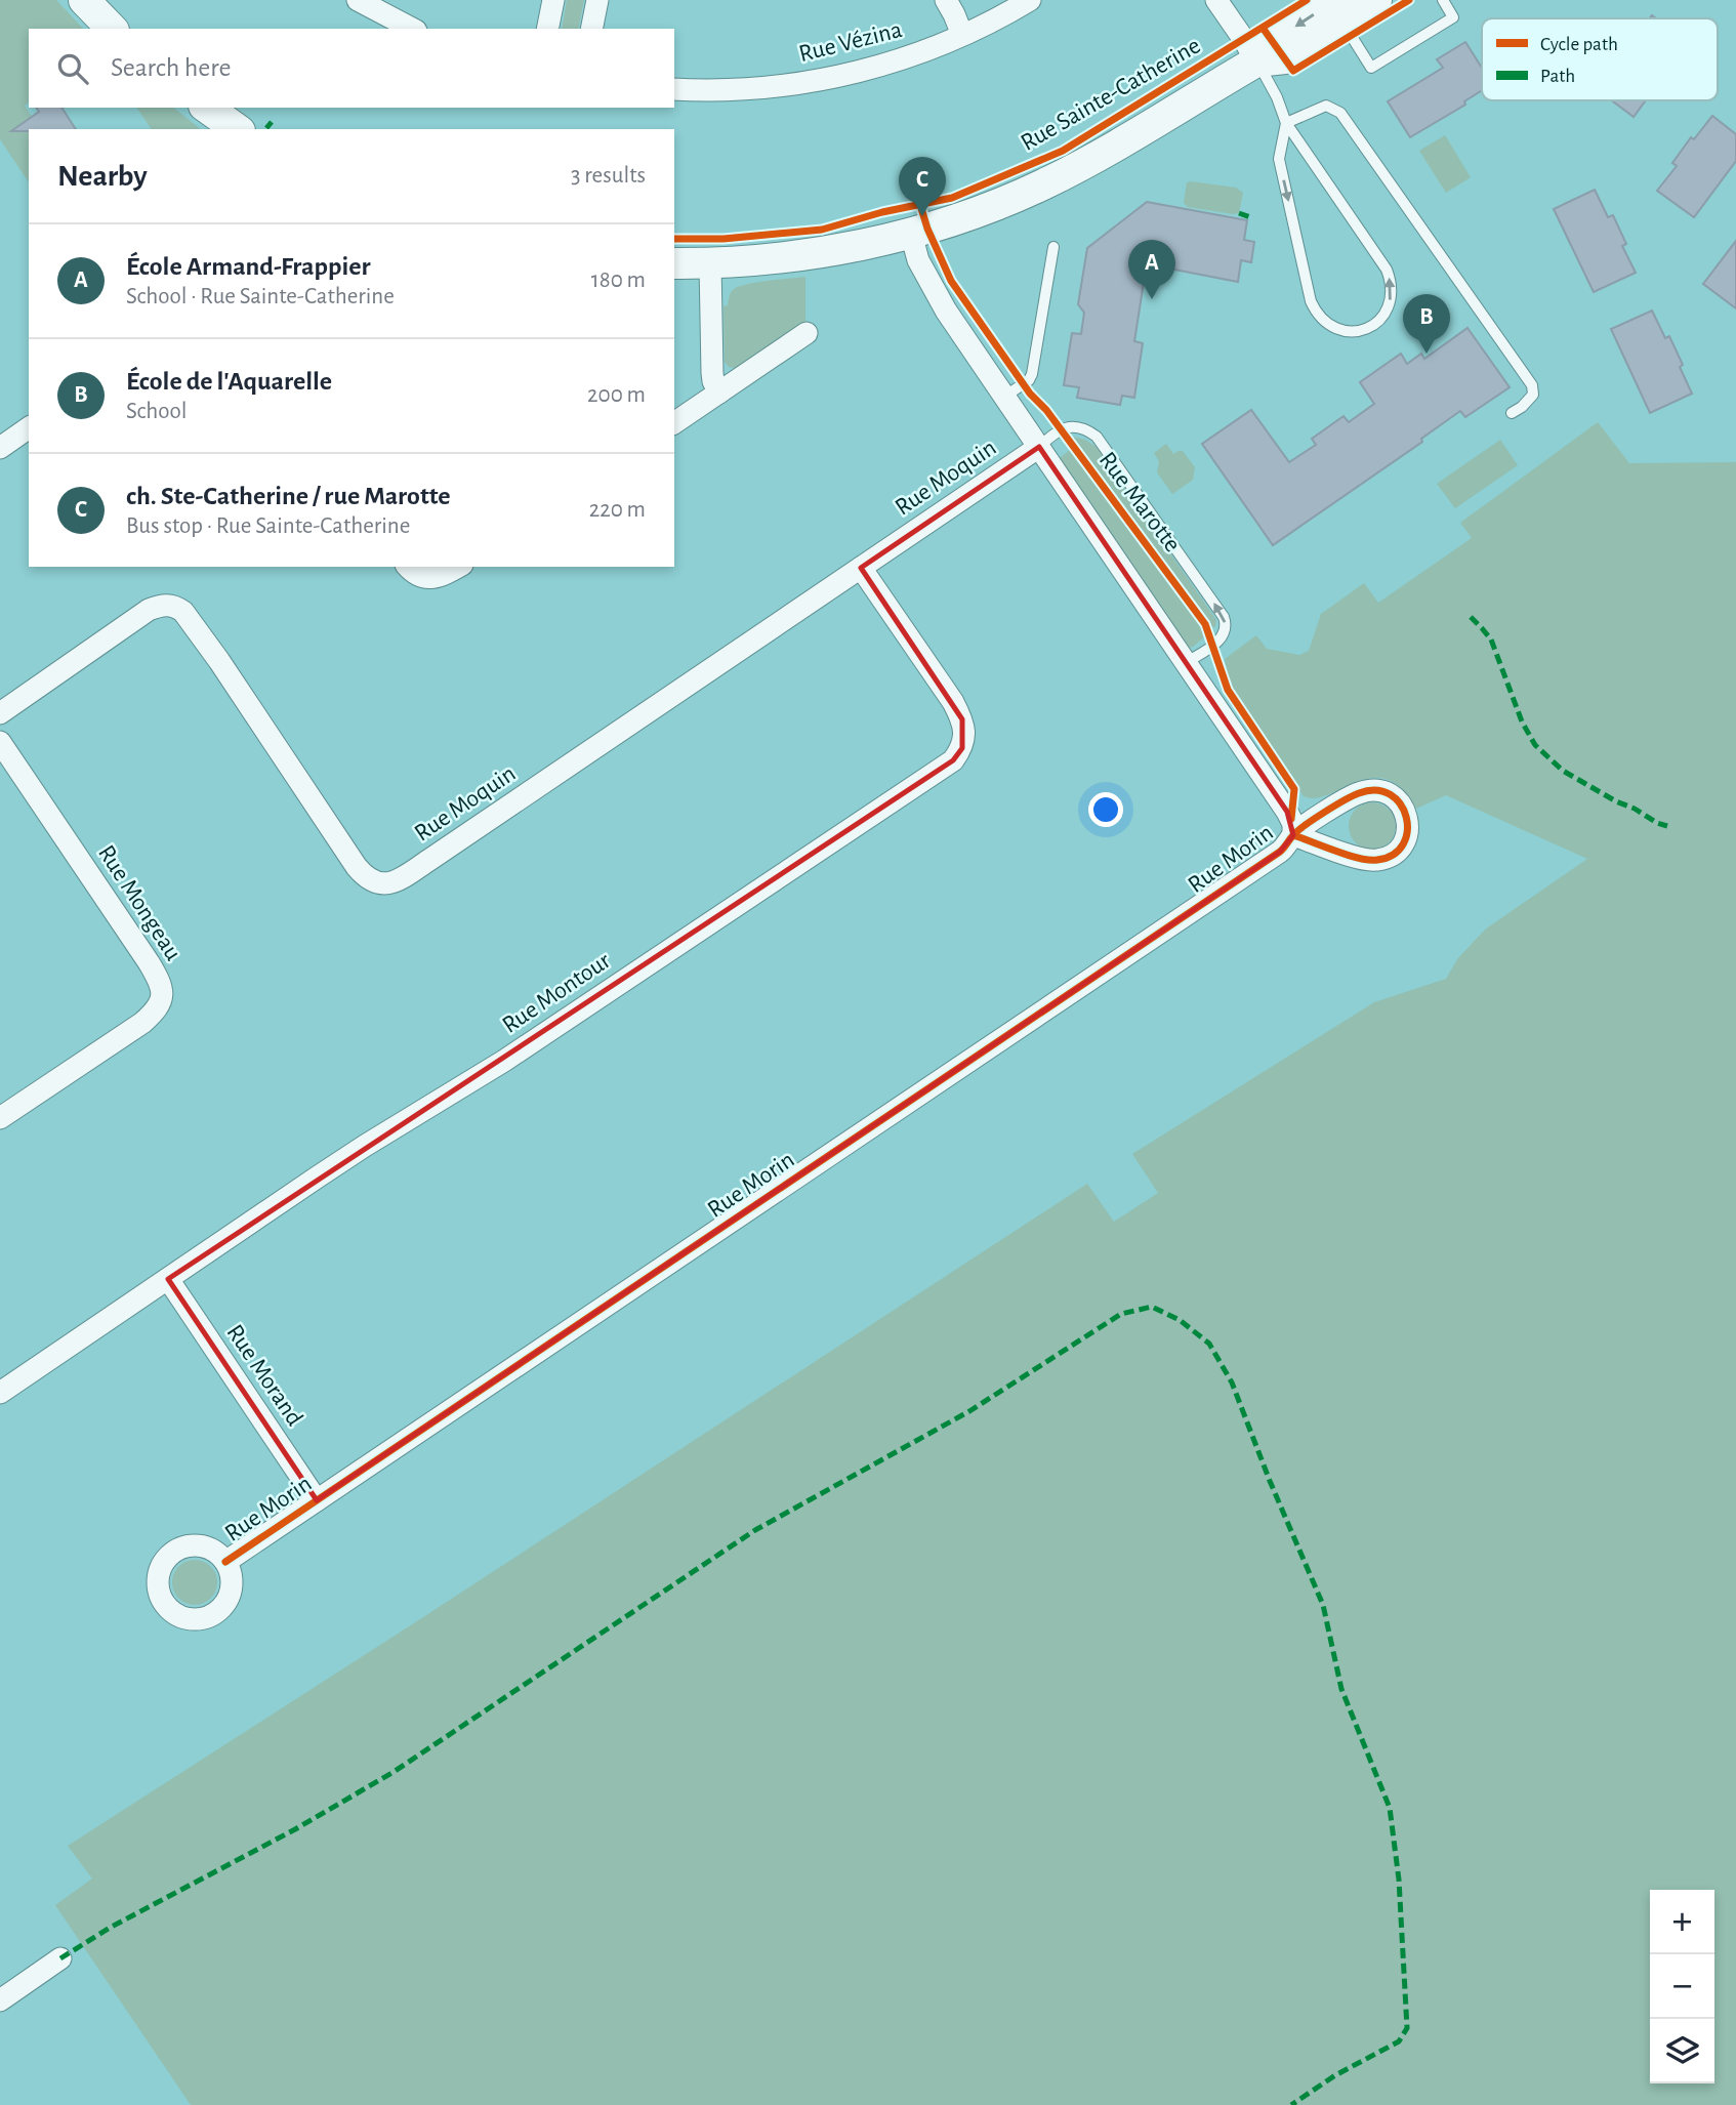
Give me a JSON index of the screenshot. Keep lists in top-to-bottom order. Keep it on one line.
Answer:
{"streets":{"street":["Rue Vézina","Rue Sainte-Catherine","Rue Moquin","Rue Marotte","Rue Morin","Rue Mongeau","Rue Montour","Rue Morand"]},"crossings":[["Rue Sainte-Catherine","Rue Marotte"],["Rue Moquin","Rue Marotte"],["Rue Moquin","Rue Montour"],["Rue Marotte","Rue Morin"],["Rue Morin","Rue Morand"],["Rue Montour","Rue Morand"]],"legend":["Cycle path","Path"],"page":{"search":"Search here","heading":["Nearby","3 results"],"pins":["C","A","B"],"list":[{"mark":"A","name":"École Armand-Frappier","note":"School · Rue Sainte-Catherine","value":"180 m"},{"mark":"B","name":"École de l'Aquarelle","note":"School","value":"200 m"},{"mark":"C","name":"ch. Ste-Catherine / rue Marotte","note":"Bus stop · Rue Sainte-Catherine","value":"220 m"}],"map_buttons":["+","−"]}}
